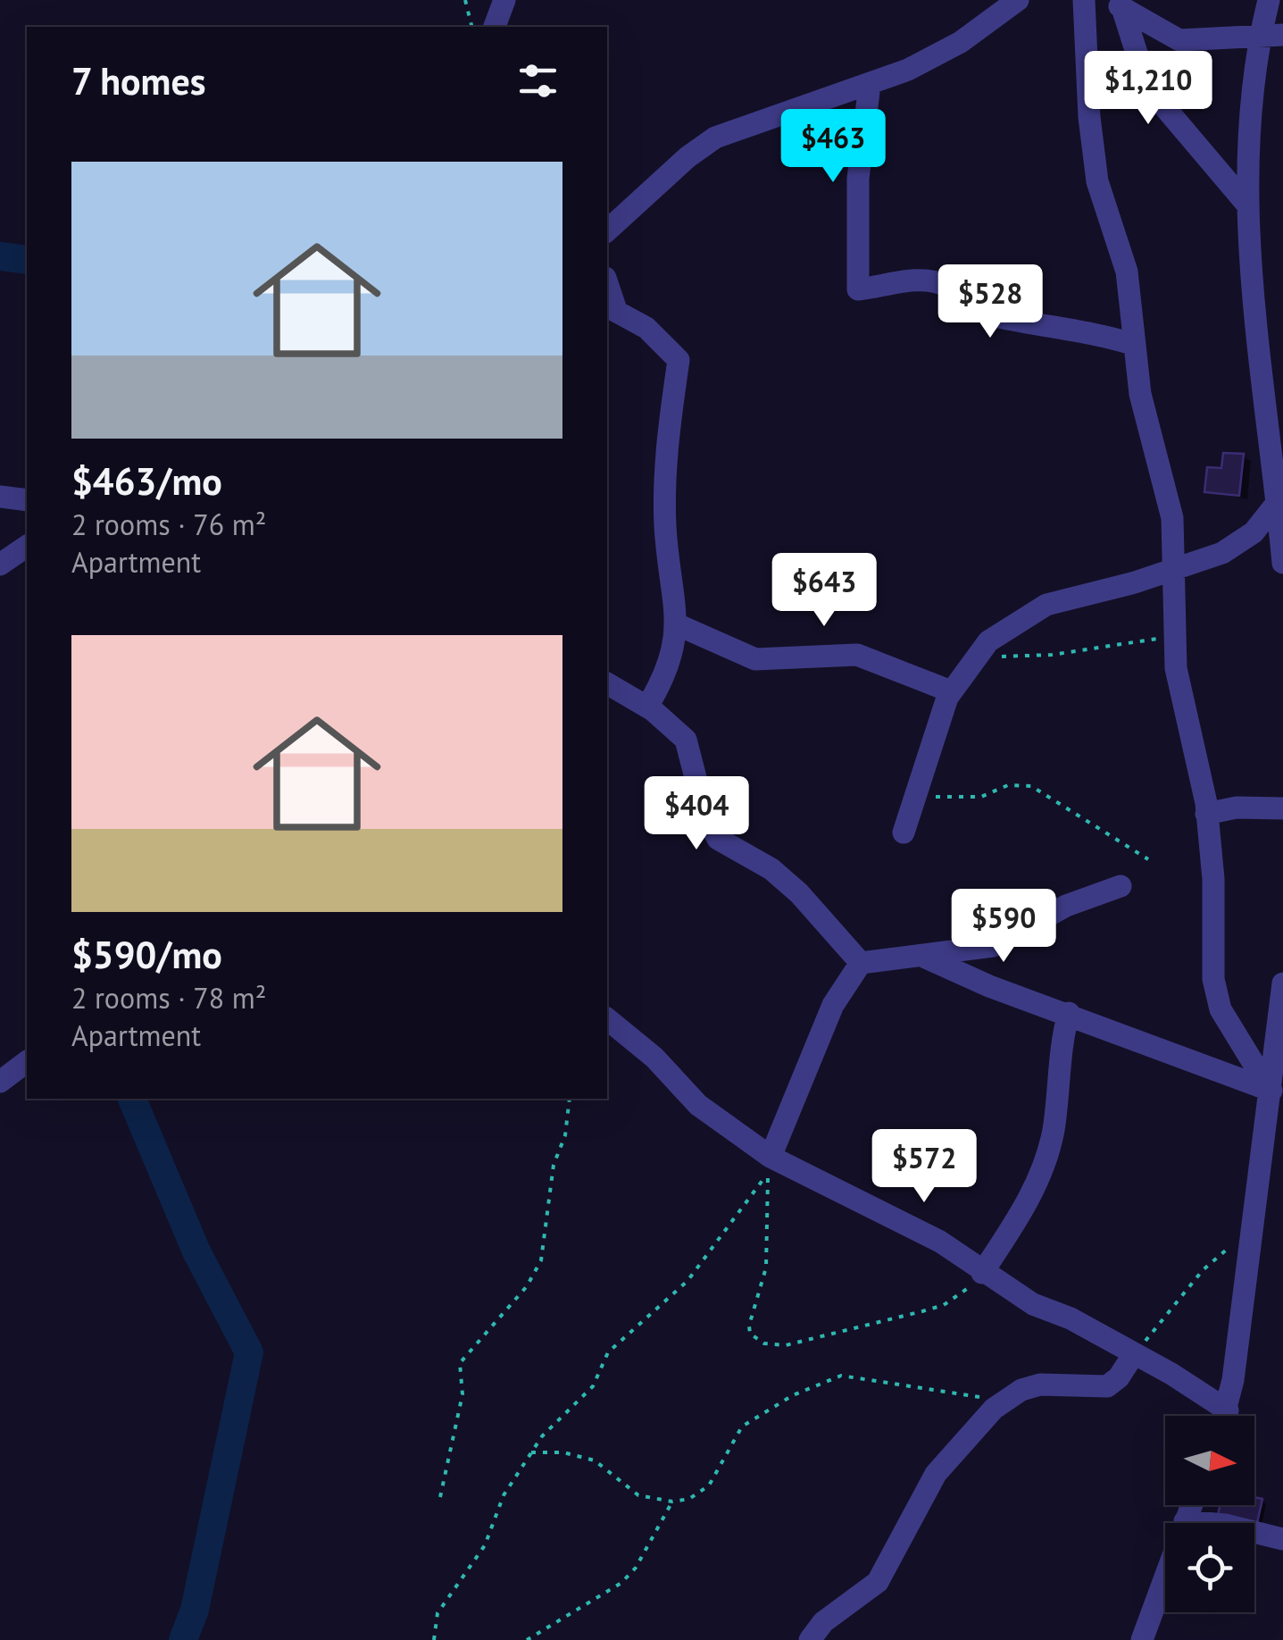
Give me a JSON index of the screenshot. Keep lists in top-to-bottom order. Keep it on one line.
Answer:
{"north":"right","page":{"heading":"7 homes","price":["$1,210","$463","$528","$643","$404","$590","$572"],"list":[{"name":"$463/mo","note":"2 rooms · 76 m² · Apartment"},{"name":"$590/mo","note":"2 rooms · 78 m² · Apartment"}]}}
